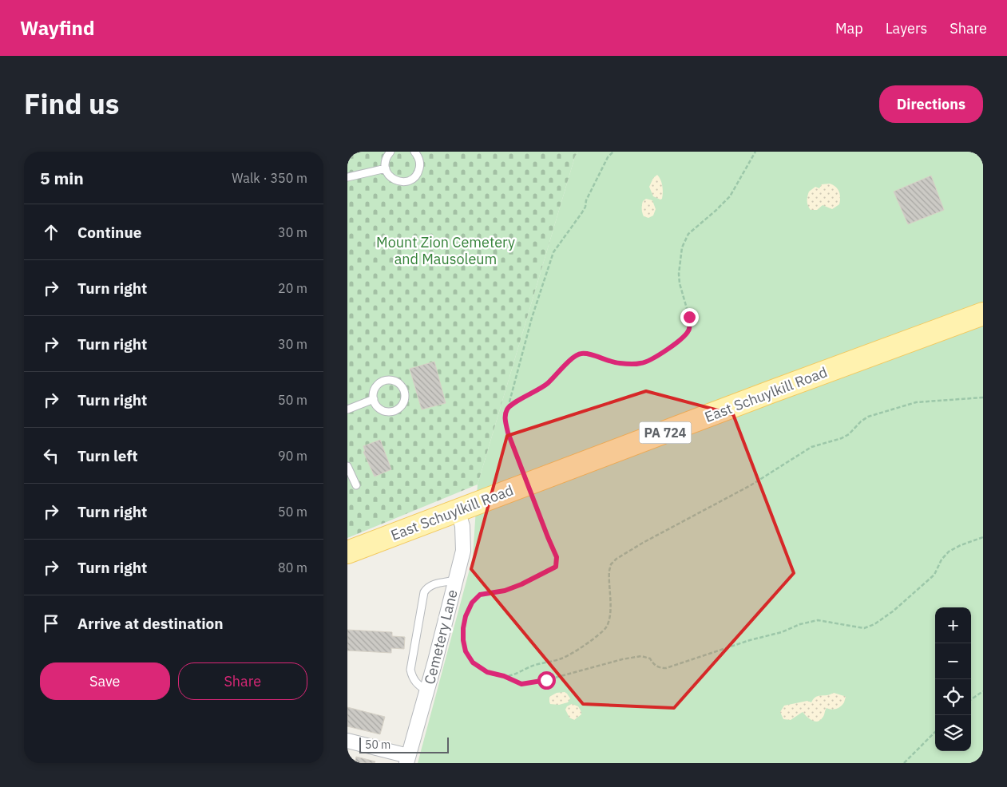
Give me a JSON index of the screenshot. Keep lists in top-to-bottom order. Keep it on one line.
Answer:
{"streets":{"main road":["East Schuylkill Road","PA 724"],"street":["Cemetery Lane"]},"crossings":[["East Schuylkill Road","Cemetery Lane"]],"parks":["Mount Zion Cemetery and Mausoleum"],"scale_bar":"50 m","page":{"header":"Wayfind","nav":["Map","Layers","Share"],"title":"Find us","buttons":["Directions",["Save","Share"]],"heading":["5 min","Walk · 350 m"],"list":[["Continue","30 m"],["Turn right","20 m"],["Turn right","30 m"],["Turn right","50 m"],["Turn left","90 m"],["Turn right","50 m"],["Turn right","80 m"],"Arrive at destination"],"map_buttons":["+","−"],"scale":"50 m"}}
